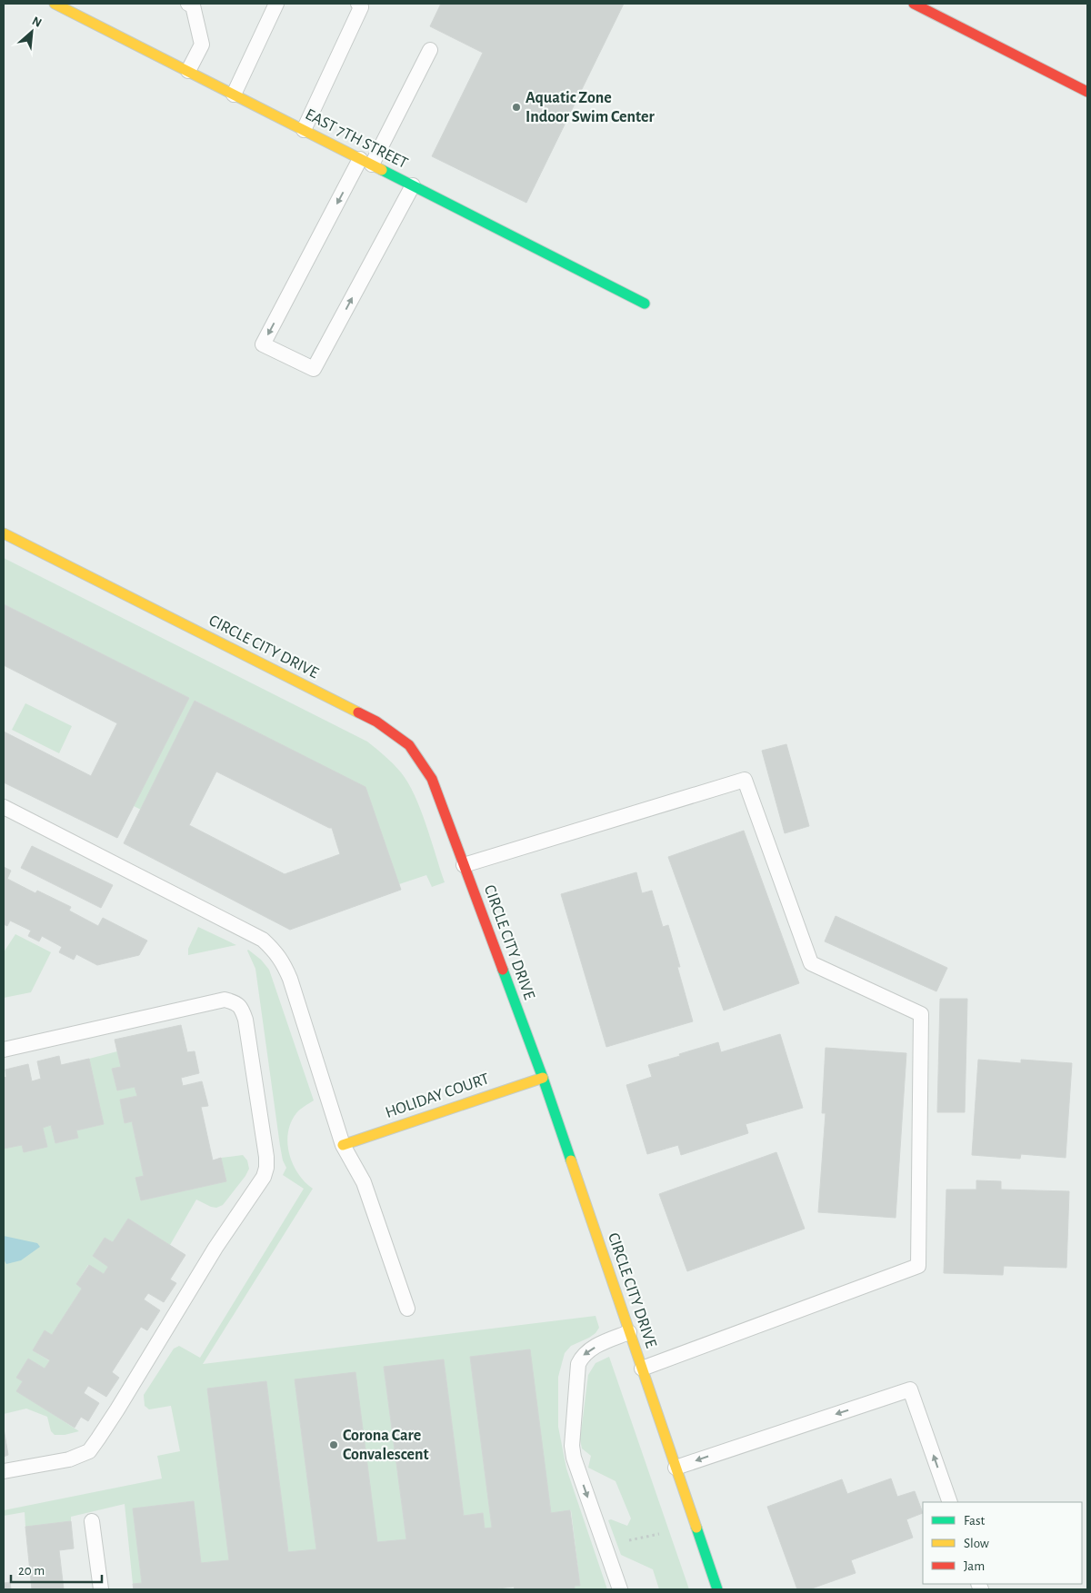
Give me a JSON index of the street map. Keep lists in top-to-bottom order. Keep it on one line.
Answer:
{"streets":{"street":["EAST 7TH STREET","CIRCLE CITY DRIVE","HOLIDAY COURT"]},"crossings":[["CIRCLE CITY DRIVE","HOLIDAY COURT"]],"places":["Aquatic Zone Indoor Swim Center","Corona Care Convalescent"],"legend":["Fast","Slow","Jam"],"scale_bar":"20 m","north":"top right"}
